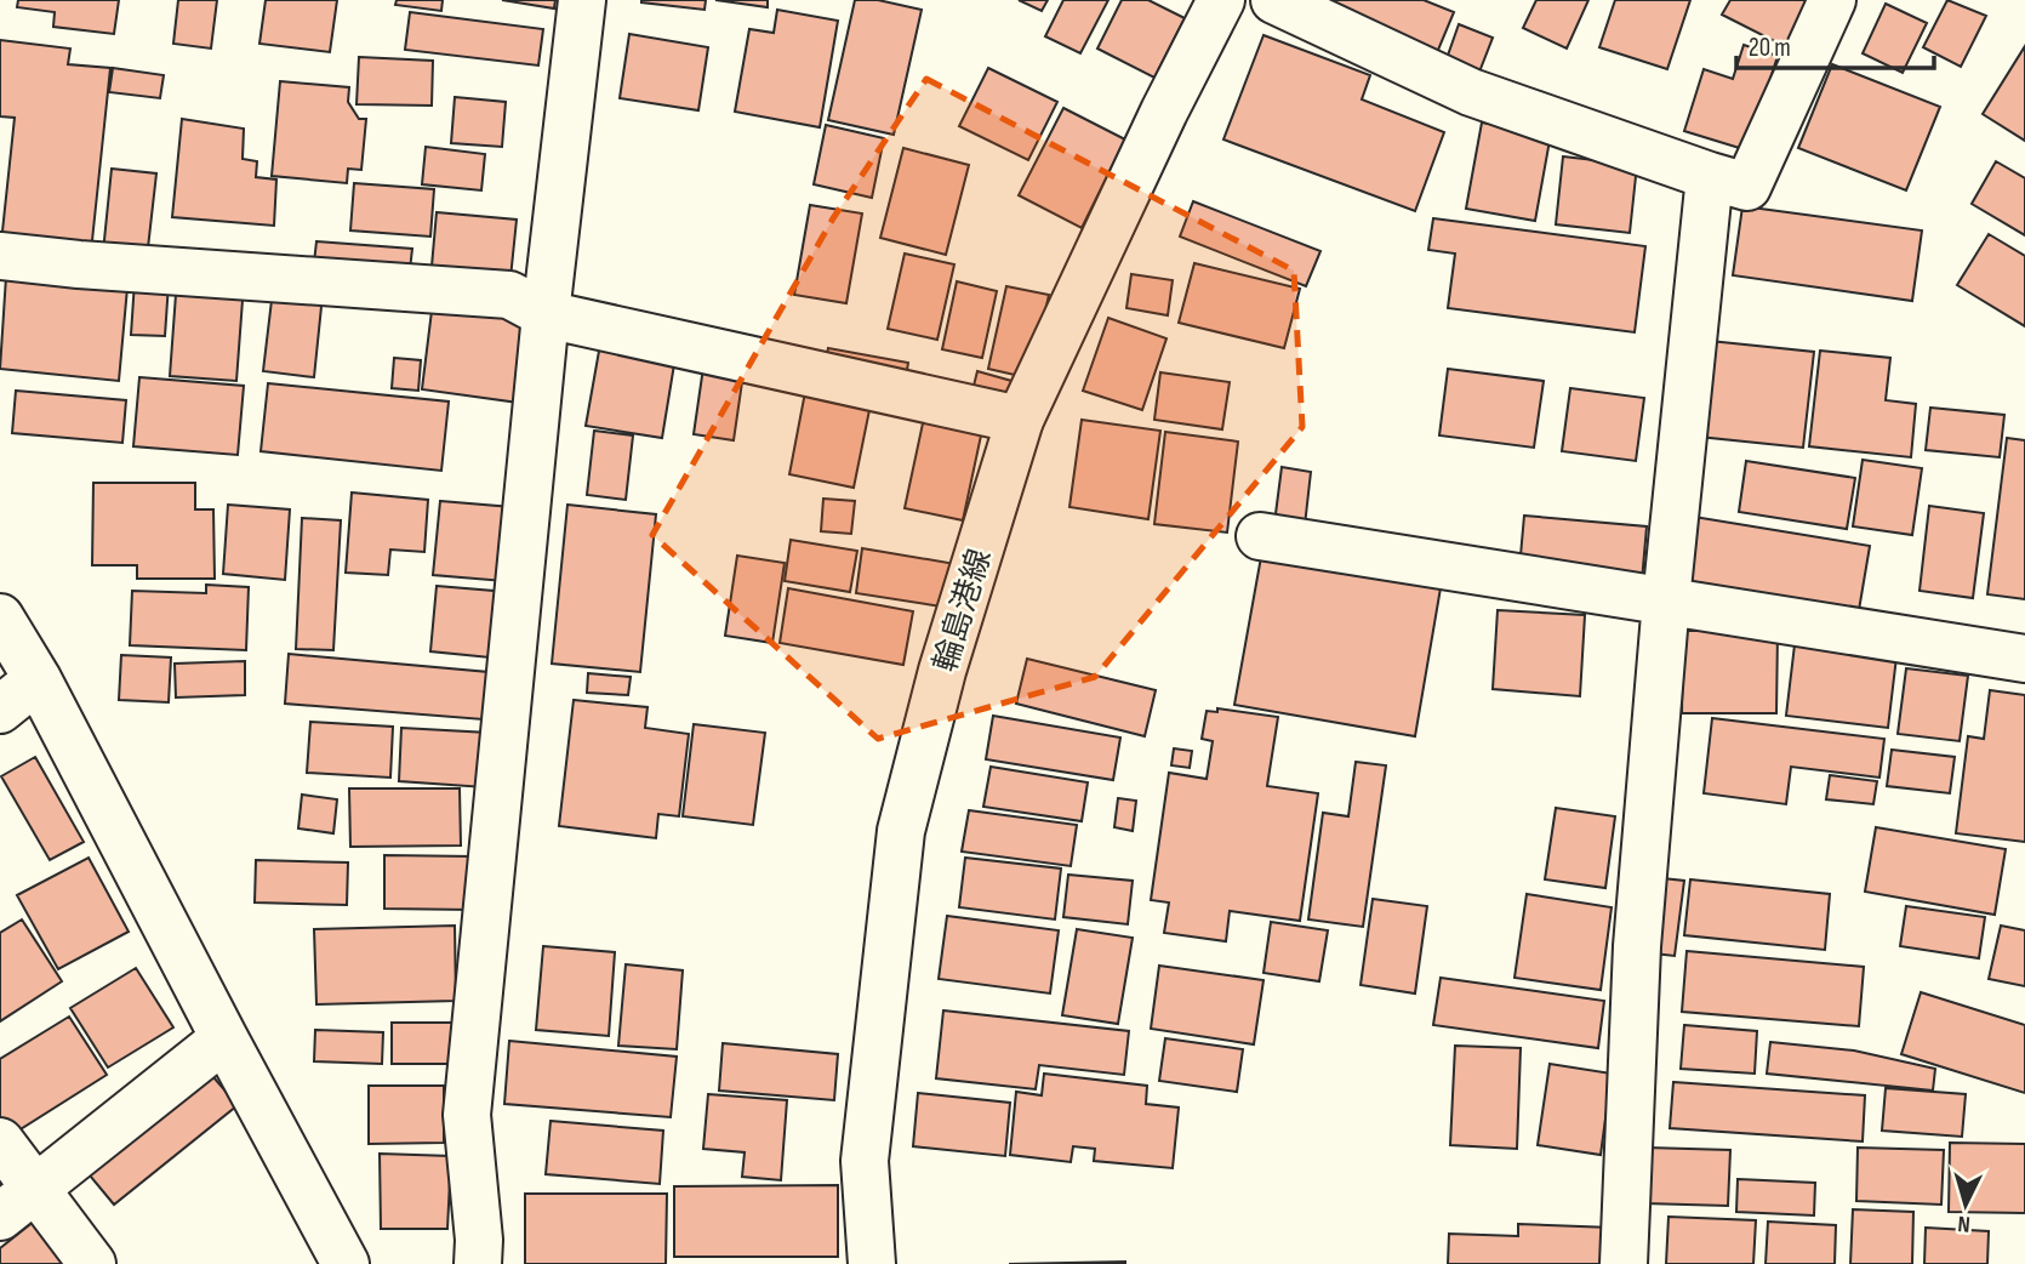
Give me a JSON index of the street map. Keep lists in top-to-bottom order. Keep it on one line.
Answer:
{"streets":{"street":["輪島港線"]},"scale_bar":"20 m","north":"bottom"}
